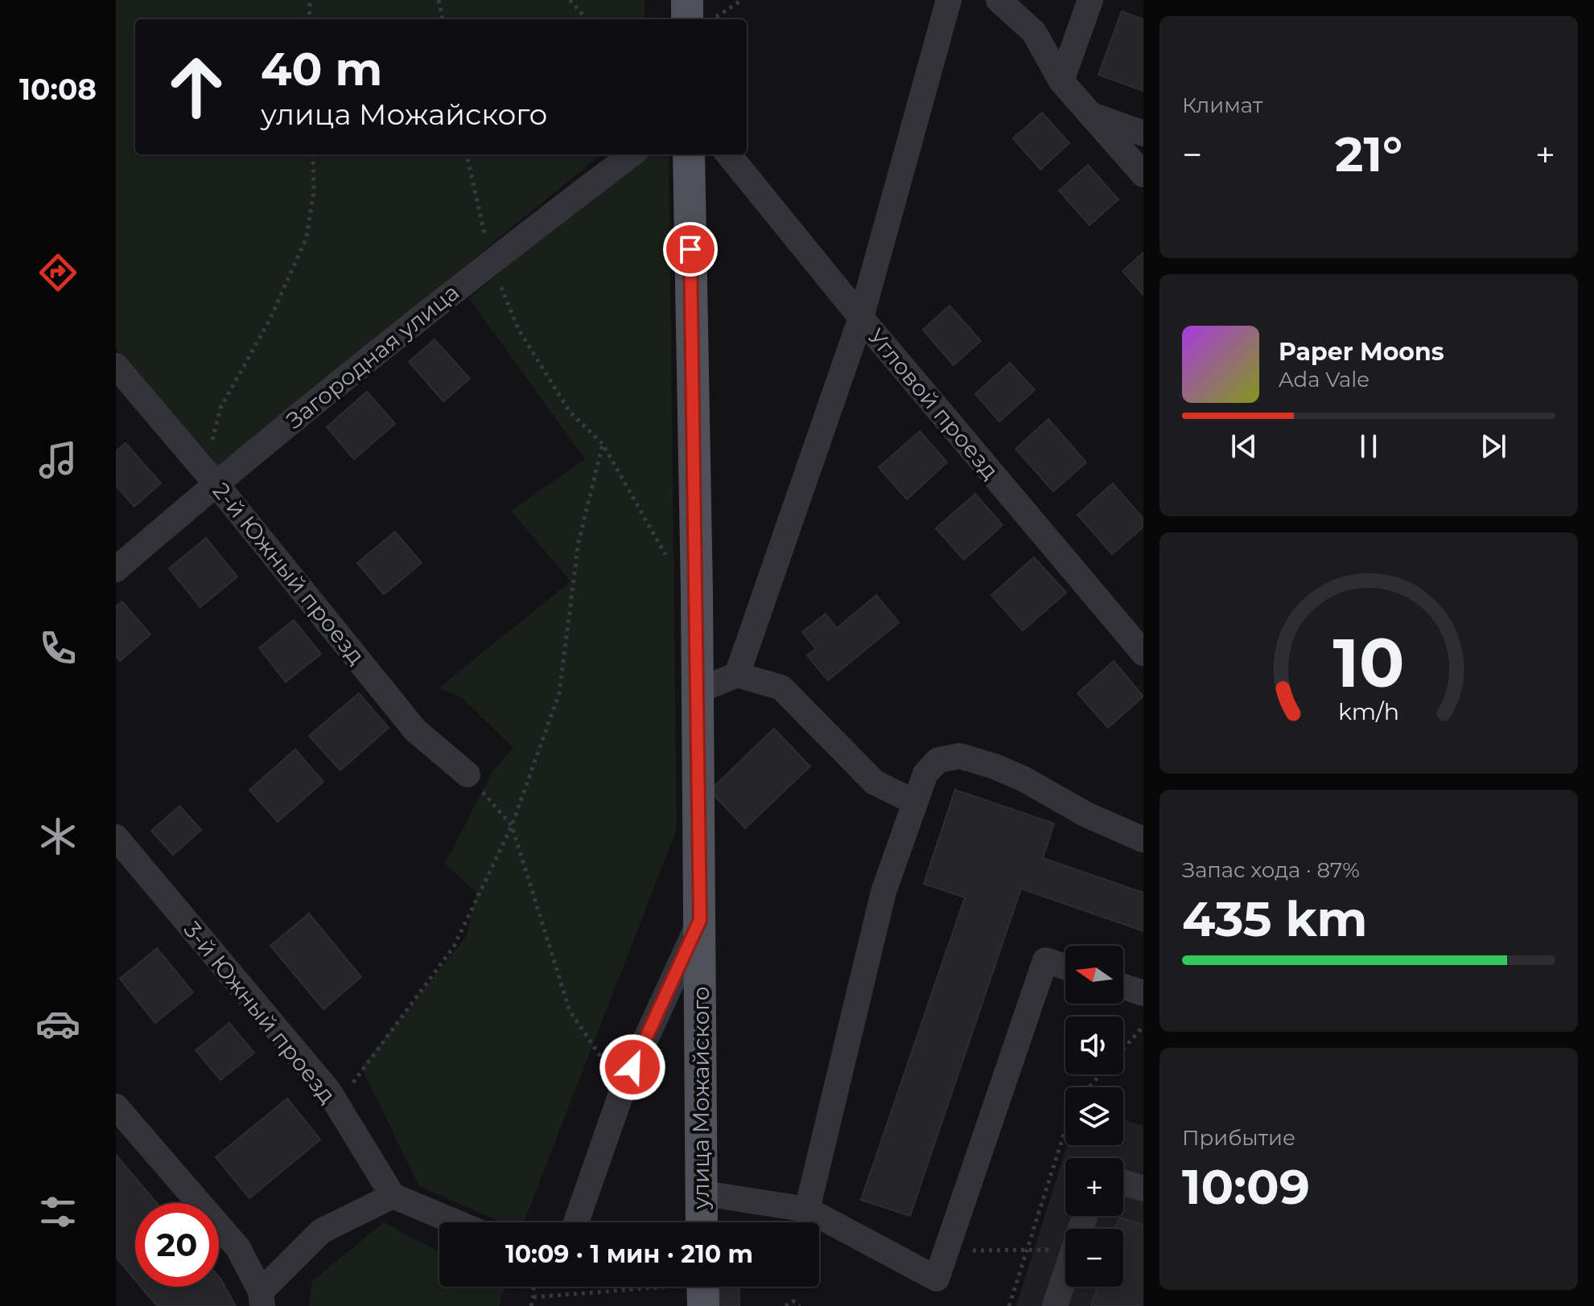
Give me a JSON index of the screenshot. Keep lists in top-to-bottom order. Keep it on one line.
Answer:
{"streets":{"main road":["улица Можайского"],"street":["Загородная улица","Угловой проезд","2-й Южный проезд","3-й Южный проезд"]},"crossings":[["Загородная улица","2-й Южный проезд"]],"north":"left","page":{"tabs":"10:08","tile":["Климат",["Запас хода · 87%","435 km"],["Прибытие","10:09"]],"turn":["40 m","улица Можайского"],"heat":["−","21°","+"],"song":["Paper Moons","Ada Vale"],"map_buttons":["+","−"],"limit":"20","trip":"10:09 · 1 мин · 210 m","gauge":["10","km/h"]}}
